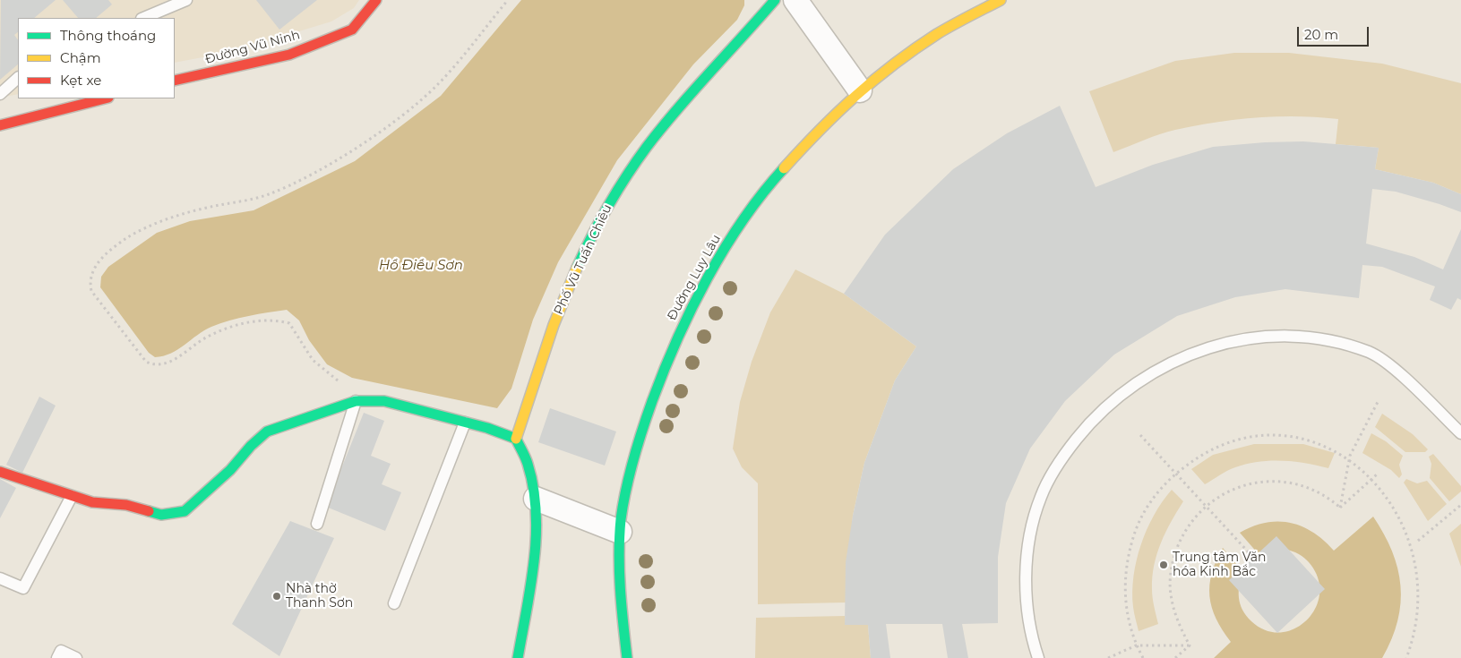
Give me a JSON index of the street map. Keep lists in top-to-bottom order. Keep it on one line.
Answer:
{"streets":{"street":["Đường Vũ Ninh","Phố Vũ Tuấn Chiêu","Đường Luy Lâu"]},"water":["Hồ Điều Sơn"],"places":["Trung tâm Văn hóa Kinh Bắc","Nhà thờ Thanh Sơn"],"legend":["Thông thoáng","Chậm","Kẹt xe"],"scale_bar":"20 m"}
